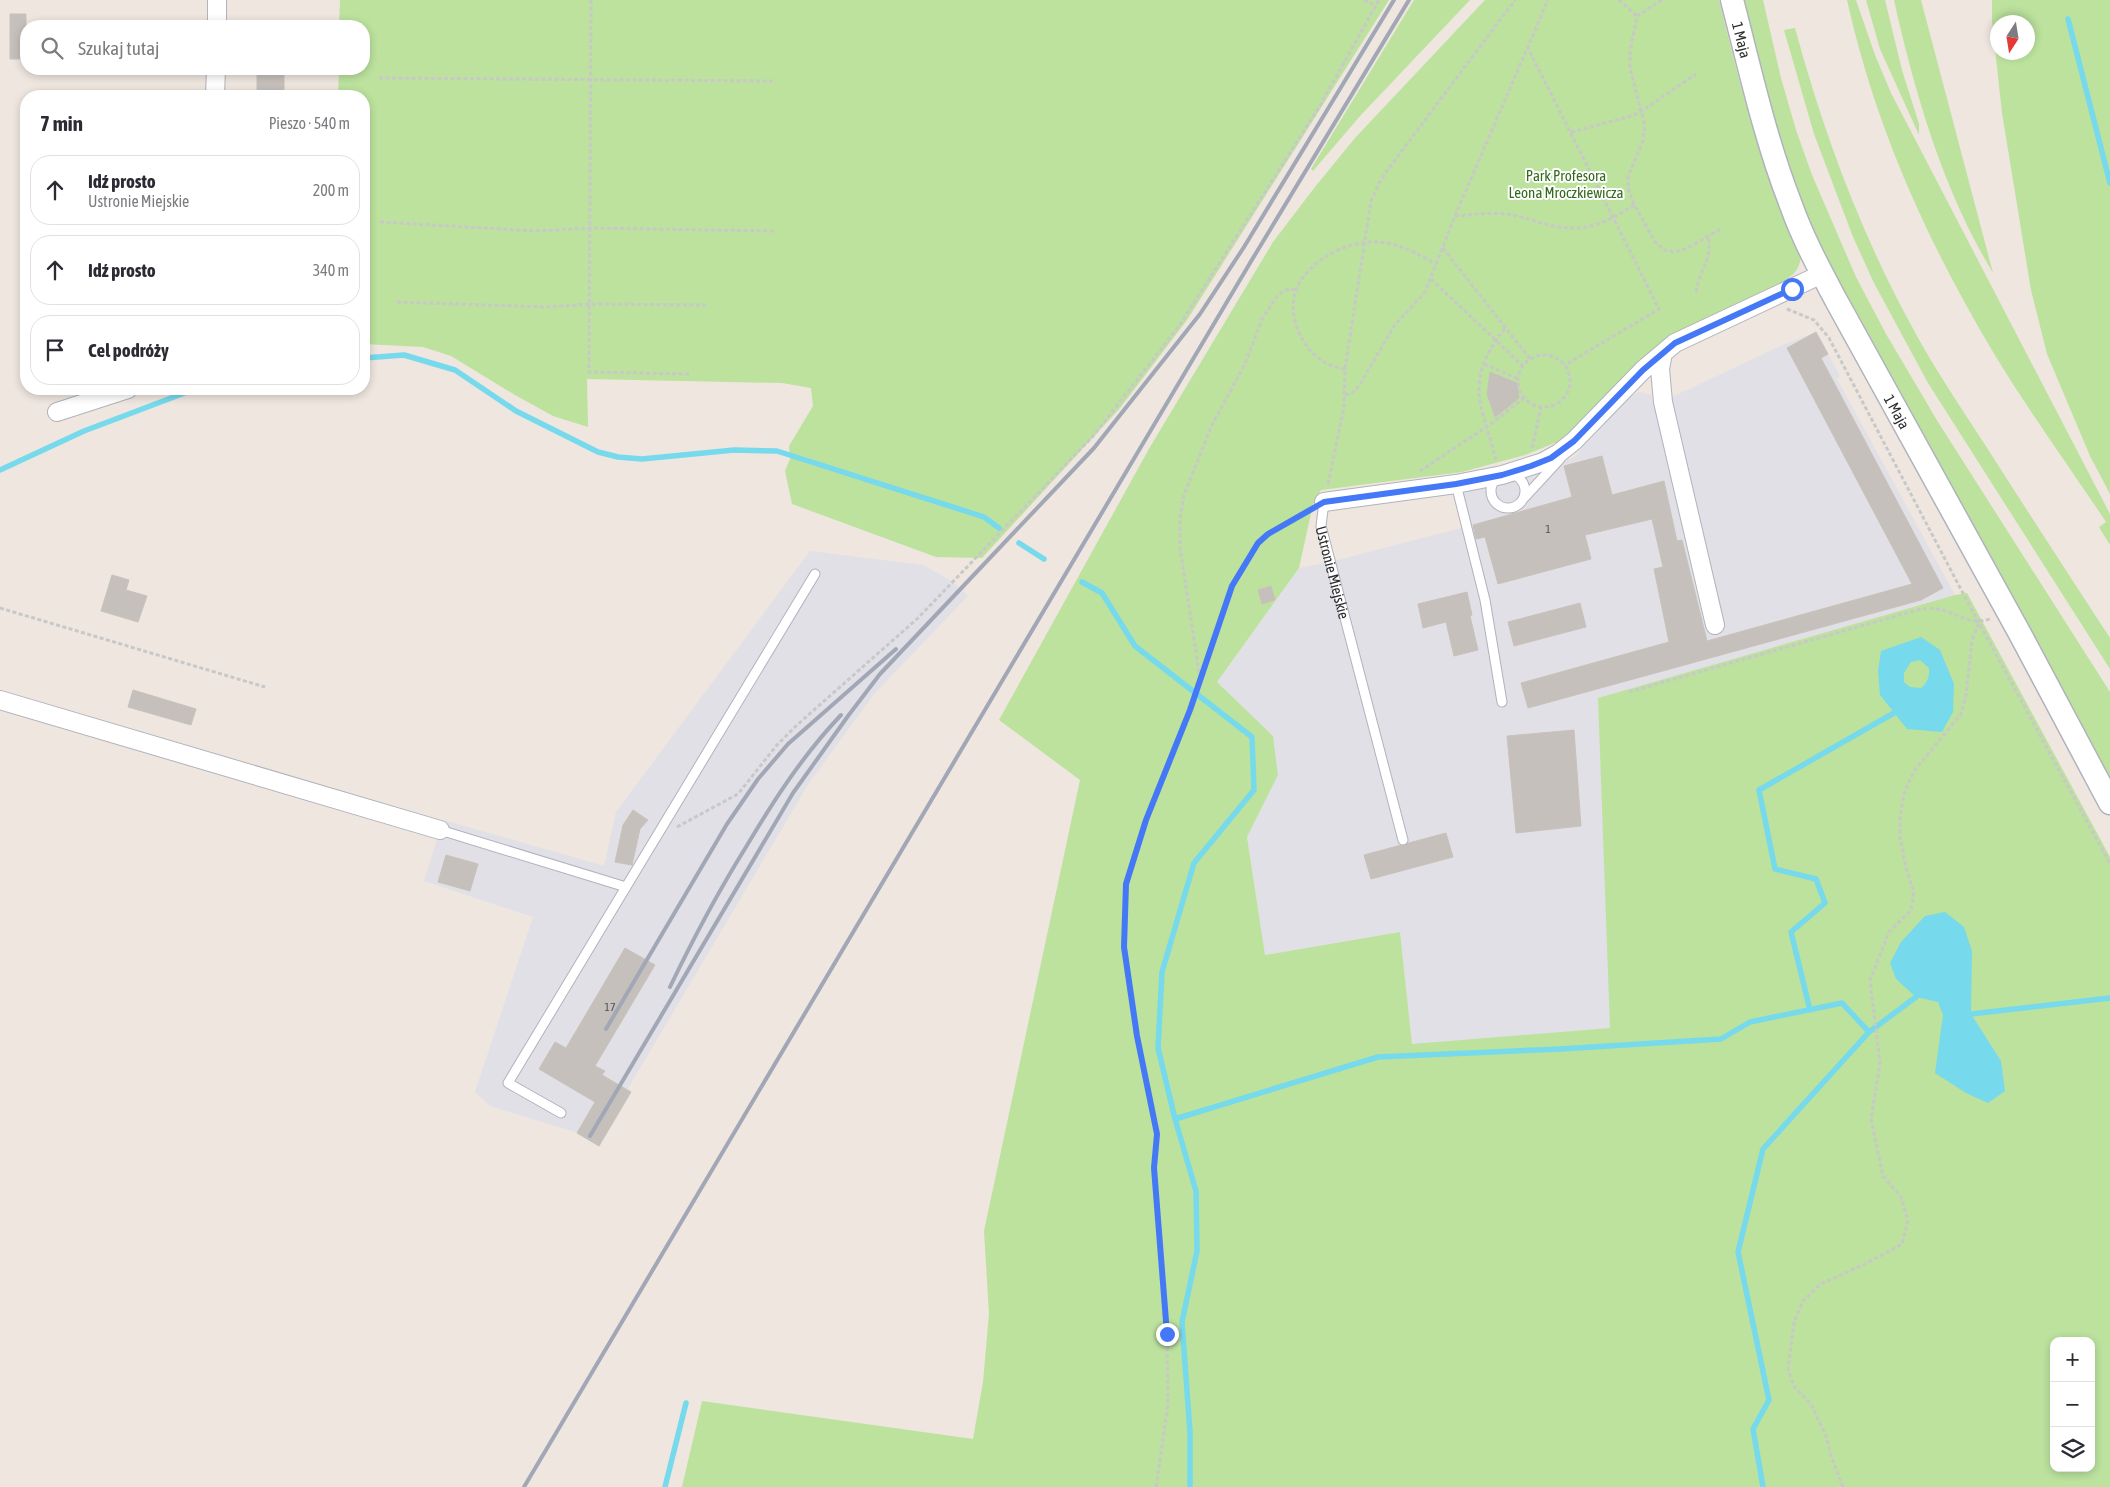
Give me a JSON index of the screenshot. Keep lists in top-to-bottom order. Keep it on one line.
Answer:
{"streets":{"street":["1 Maja"],"lane":["Ustronie Miejskie"]},"parks":["Park Profesora Leona Mroczkiewicza"],"house_numbers":["1","17"],"north":"bottom","page":{"search":"Szukaj tutaj","heading":["7 min","Pieszo · 540 m"],"list":[["Idź prosto","Ustronie Miejskie","200 m"],["Idź prosto","340 m"],"Cel podróży"],"map_buttons":["+","−"]}}
